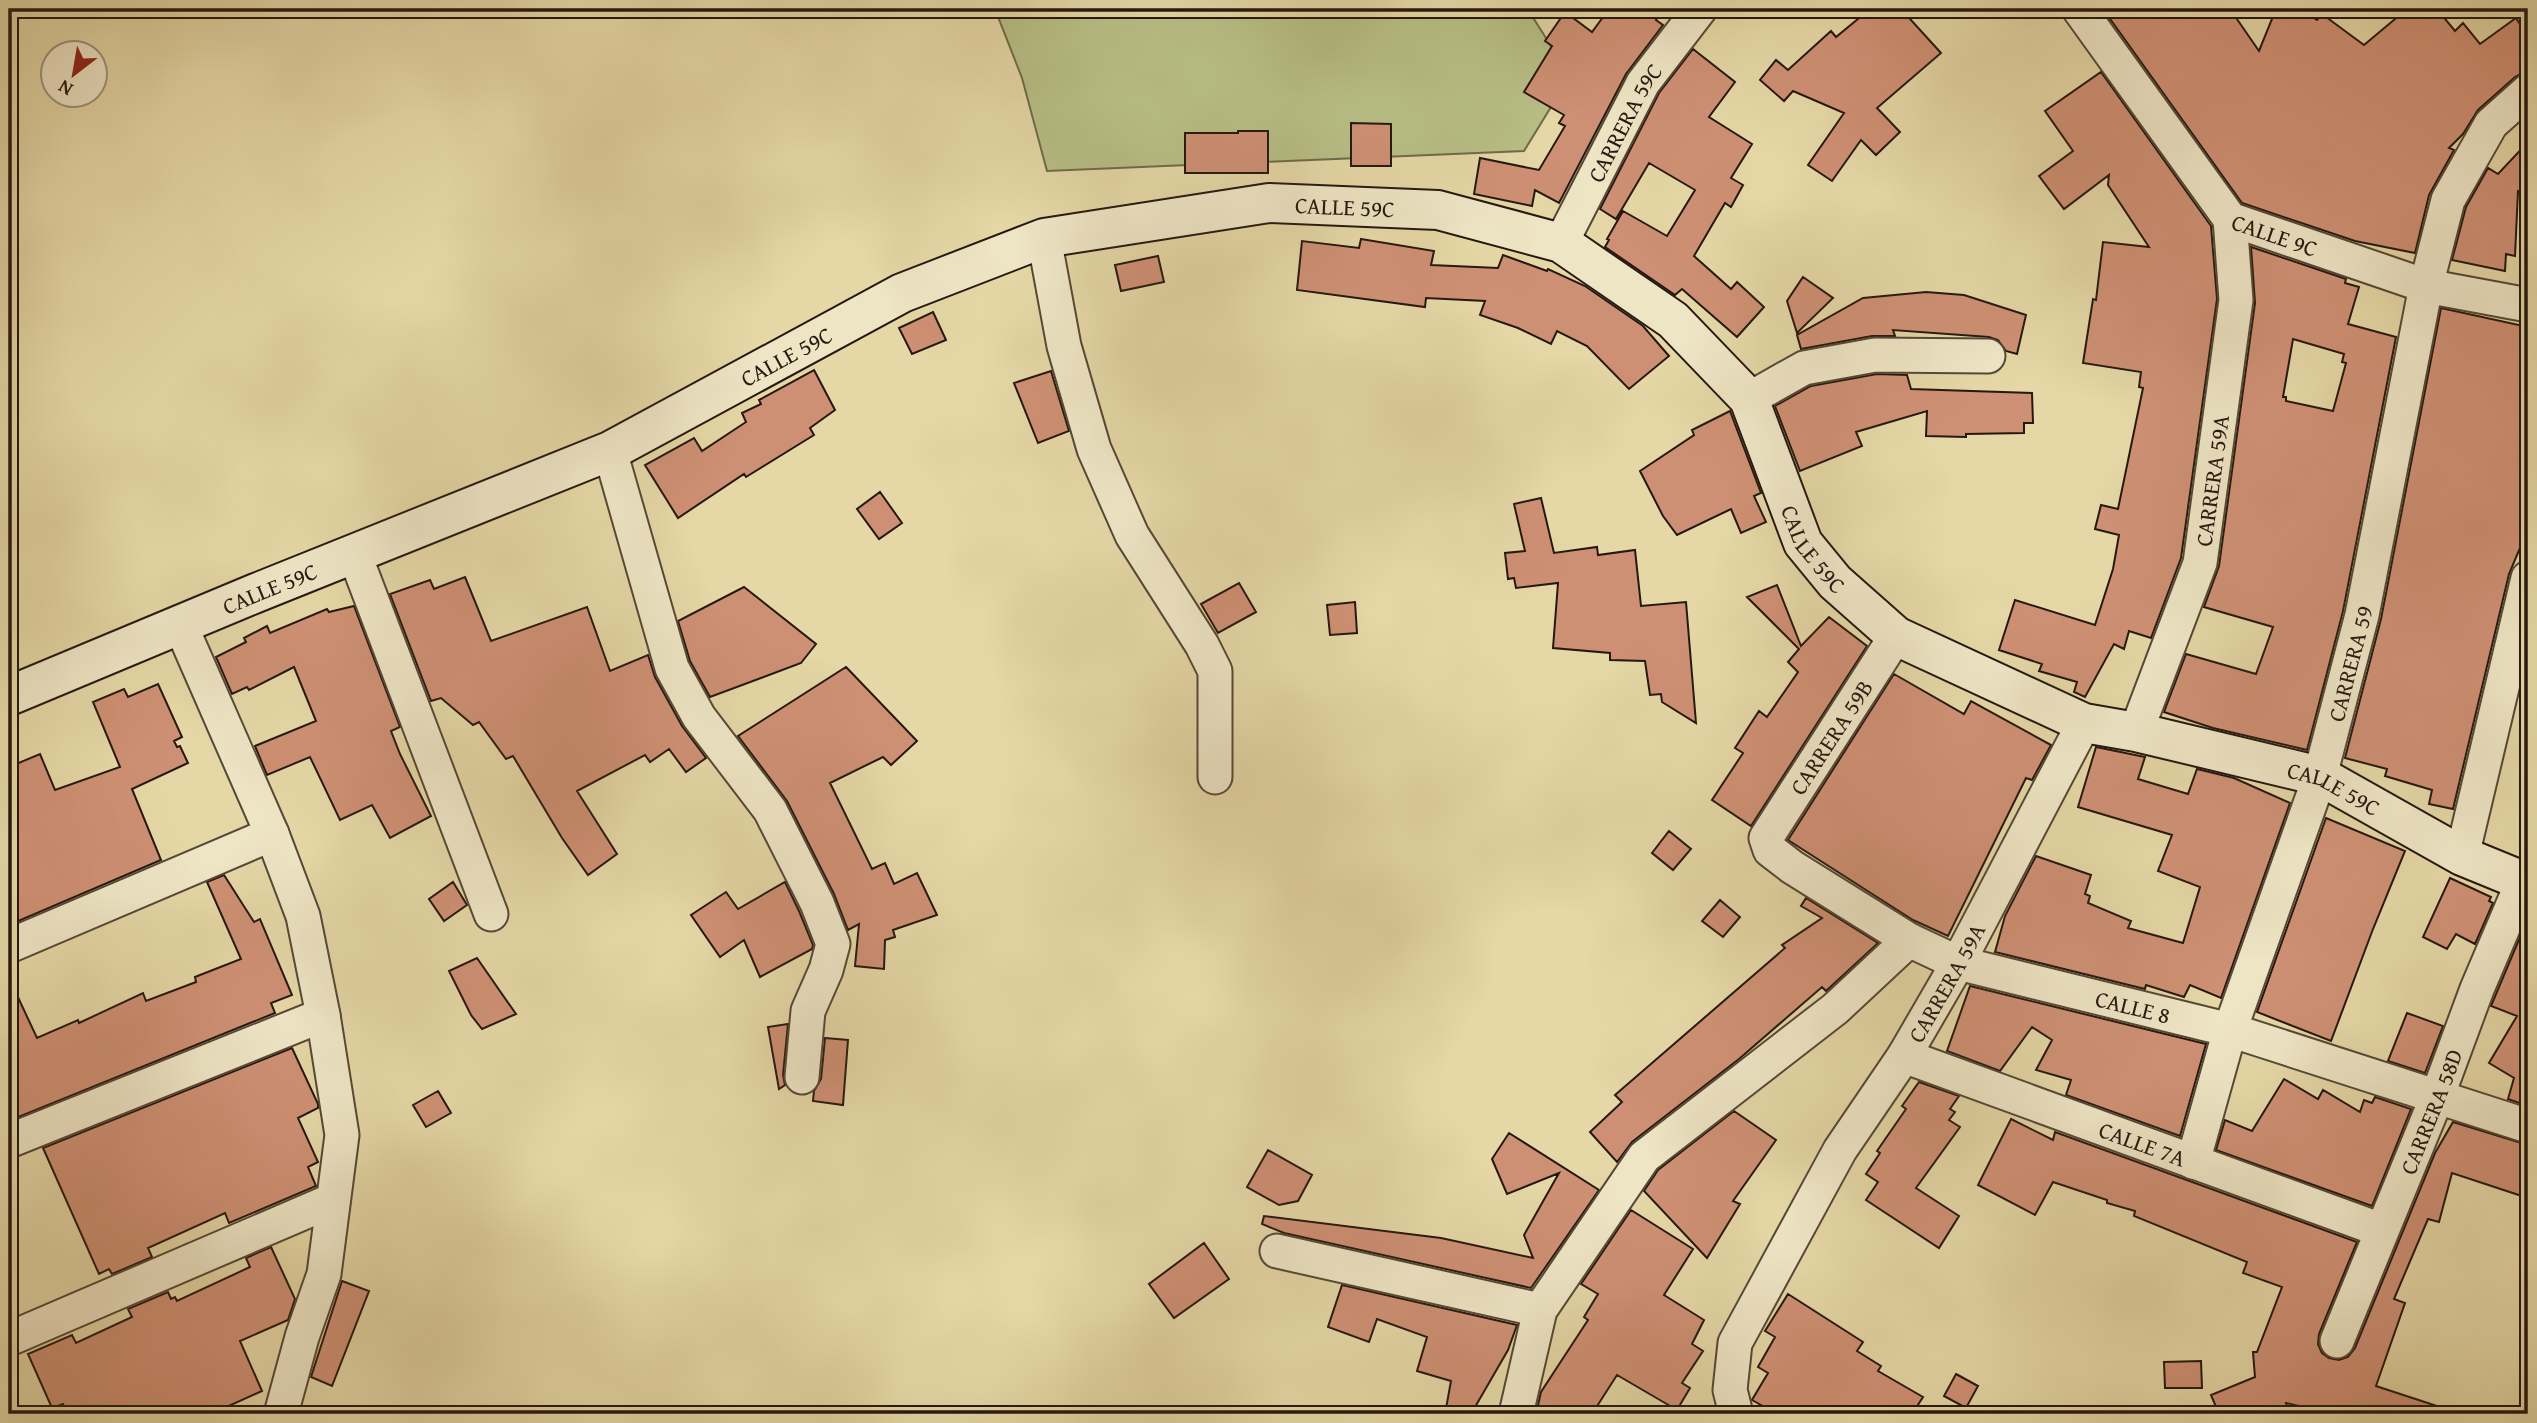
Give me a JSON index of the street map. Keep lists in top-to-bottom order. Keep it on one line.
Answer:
{"streets":{"street":["CARRERA 59C","CALLE 59C","CALLE 9C","CARRERA 59A","CARRERA 59","CARRERA 59B","CALLE 8","CARRERA 58D","CALLE 7A"]},"crossings":[["CARRERA 59C","CALLE 59C"],["CALLE 59C","CARRERA 59A"],["CALLE 59C","CARRERA 59"],["CALLE 59C","CARRERA 59B"],["CALLE 59C","CARRERA 58D"],["CALLE 9C","CARRERA 59A"],["CALLE 9C","CARRERA 59"],["CARRERA 59A","CALLE 8"],["CARRERA 59A","CALLE 7A"],["CARRERA 59","CALLE 8"],["CARRERA 59","CALLE 7A"],["CARRERA 59B","CALLE 8"],["CALLE 8","CARRERA 58D"],["CARRERA 58D","CALLE 7A"]],"north":"bottom left"}
